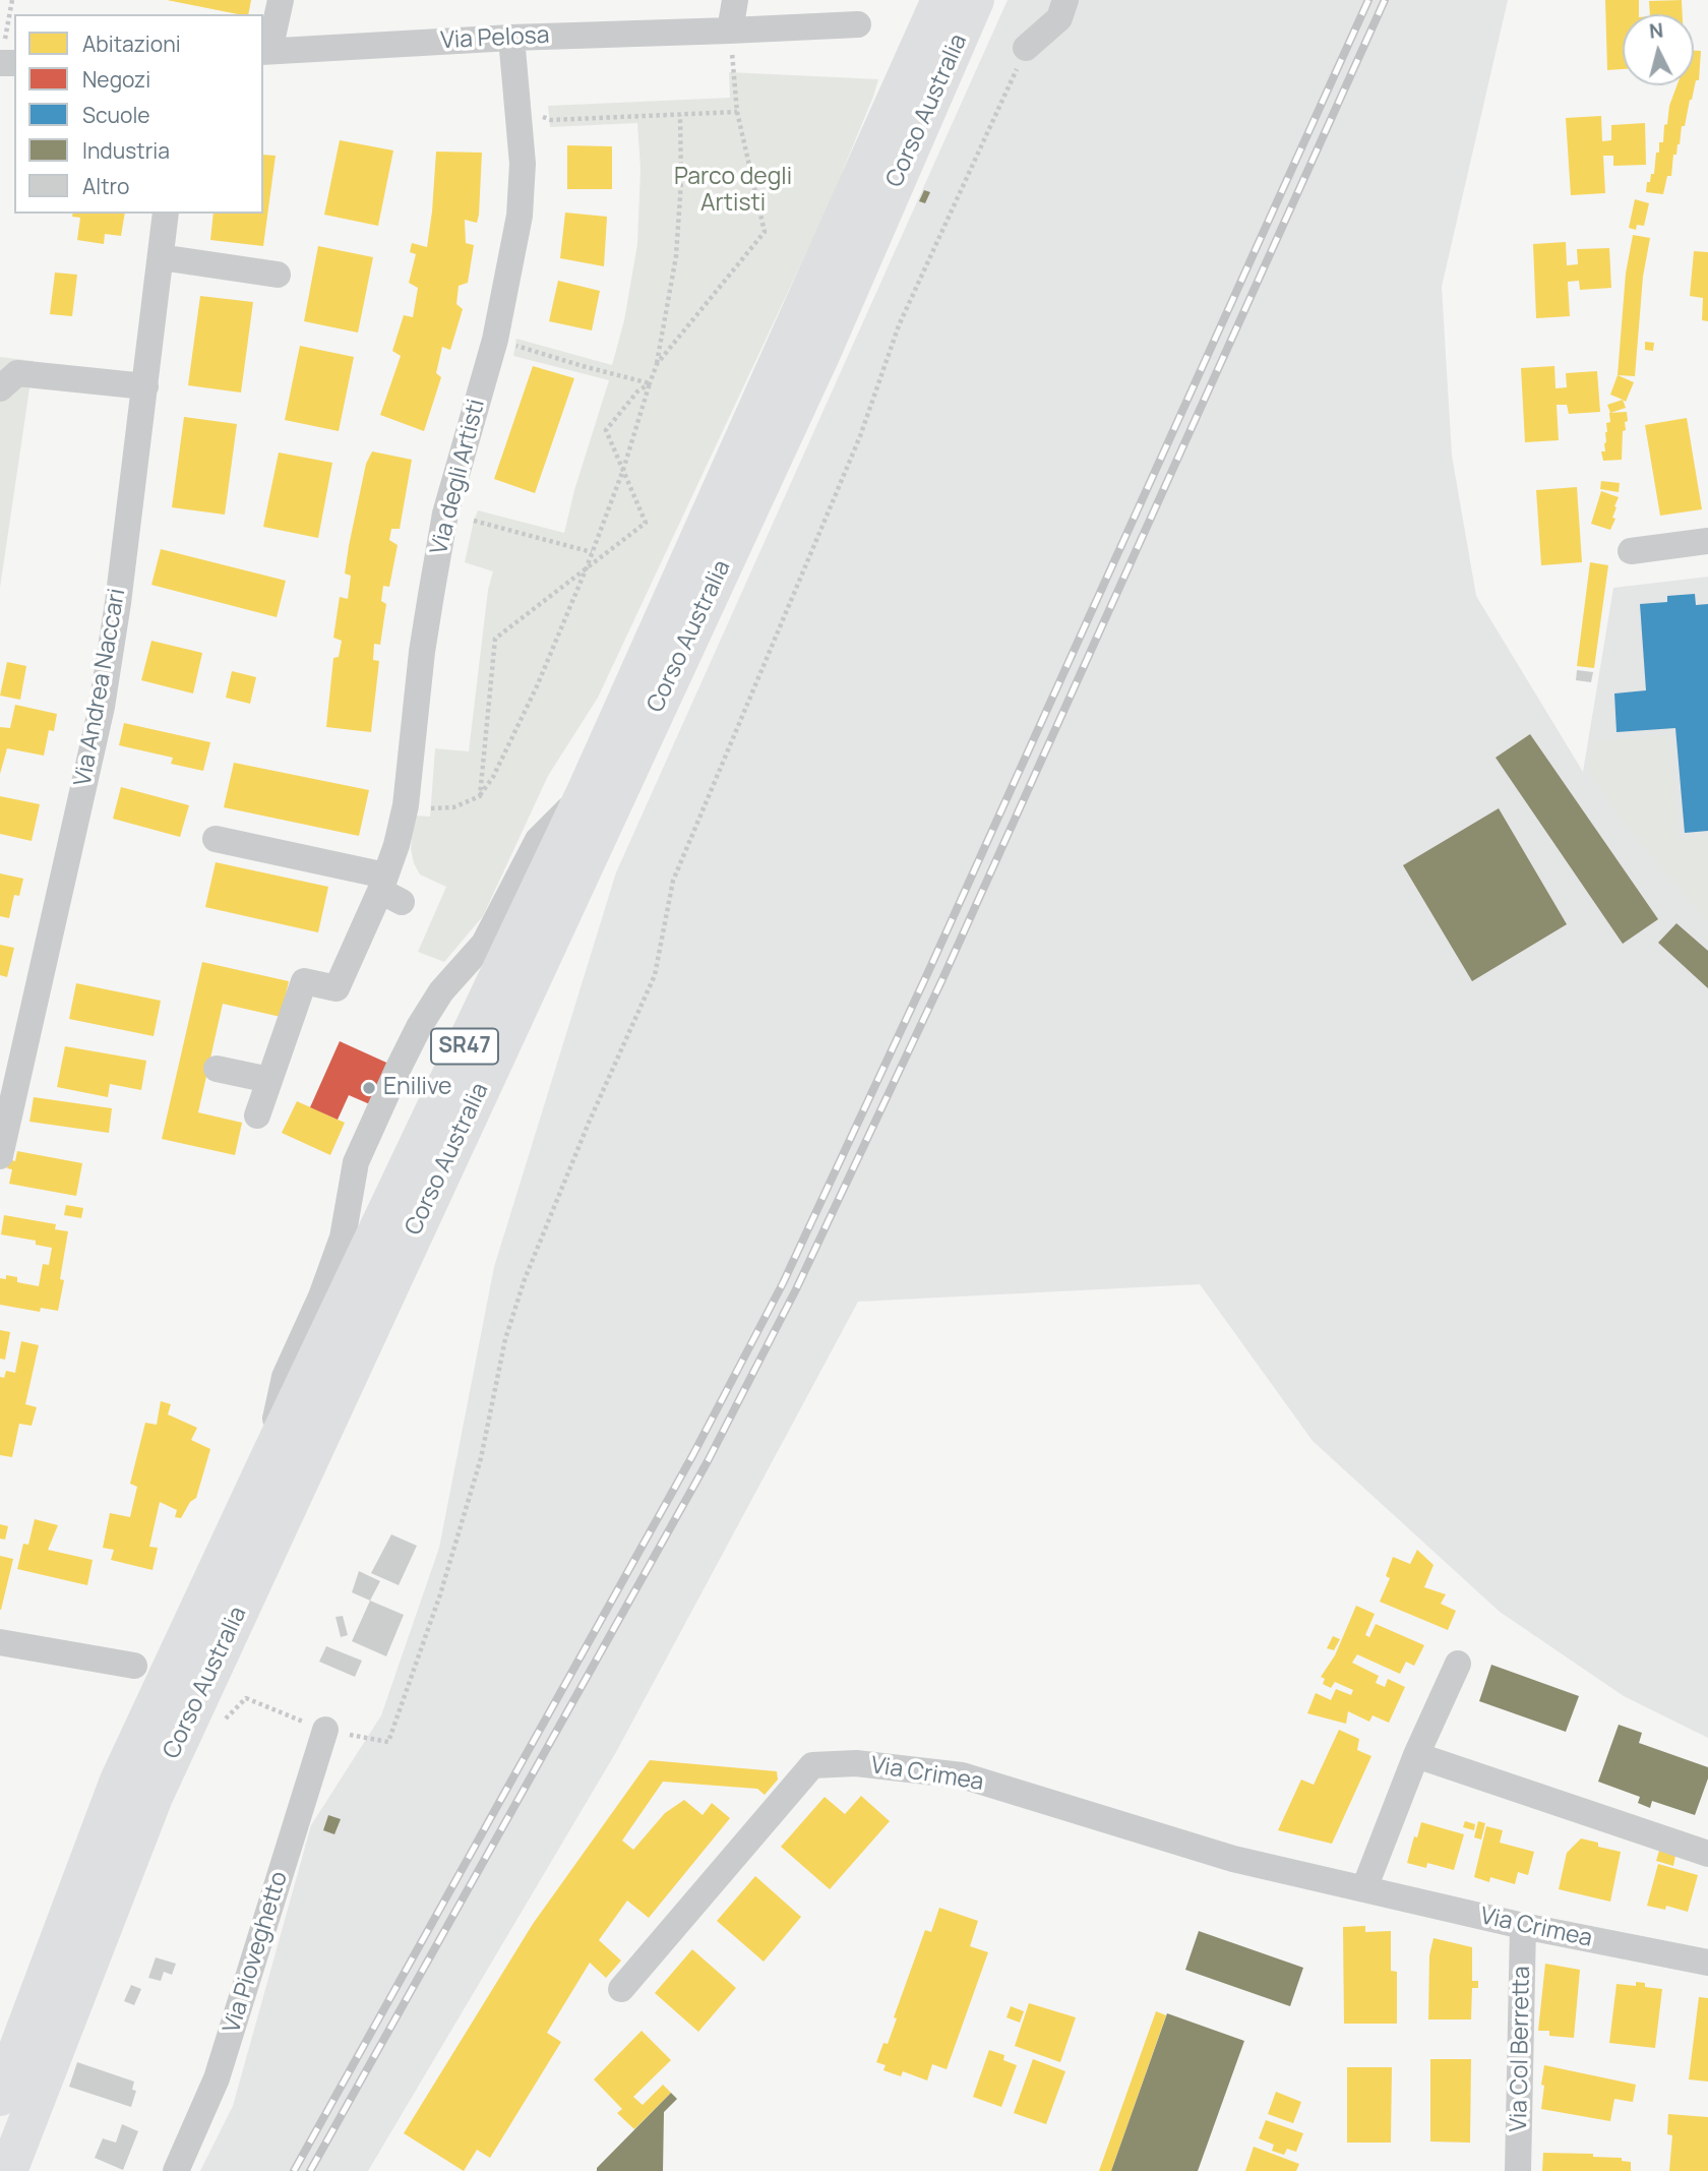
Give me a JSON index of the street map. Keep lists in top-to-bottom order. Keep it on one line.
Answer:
{"streets":{"highway":["Corso Australia","SR47"],"street":["Via Pelosa","Via degli Artisti","Via Andrea Naccari","Via Crimea","Via Pioveghetto","Via Col Berretta"]},"crossings":[["Via Pelosa","Via degli Artisti"],["Via Crimea","Via Col Berretta"]],"parks":["Parco degli Artisti"],"places":["Enilive"],"legend":["Abitazioni","Negozi","Scuole","Industria","Altro"],"north":"top"}
